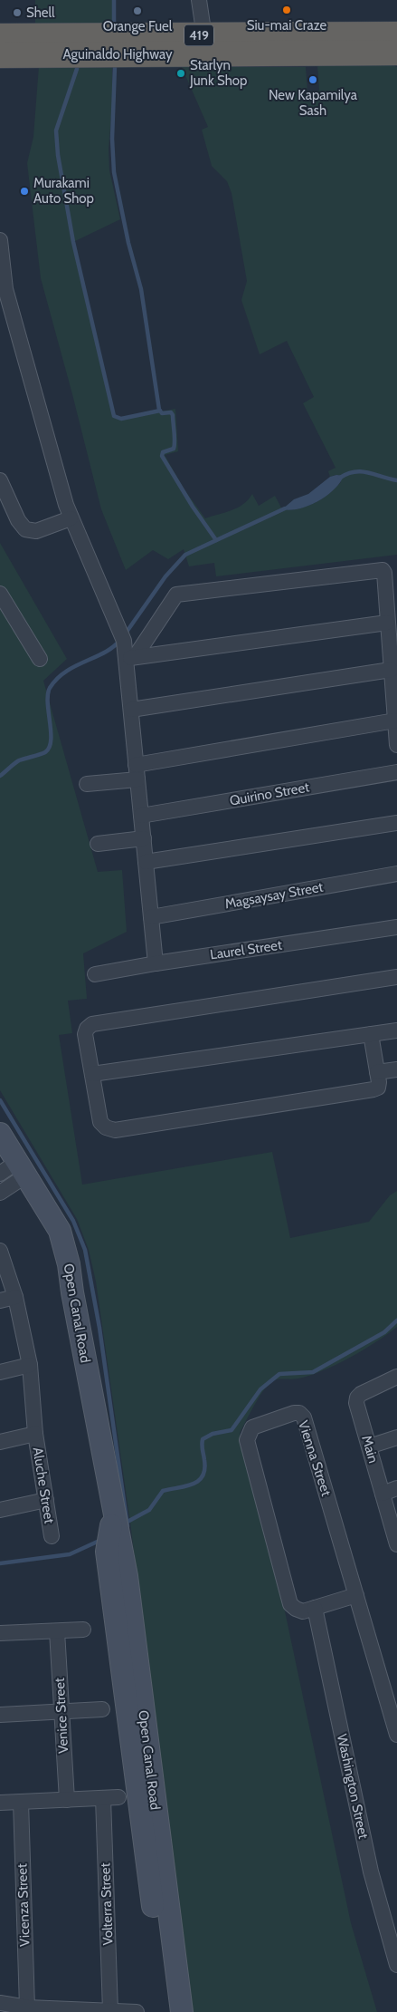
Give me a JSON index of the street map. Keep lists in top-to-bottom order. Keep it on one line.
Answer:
{"streets":{"highway":["419","Aguinaldo Highway"],"main road":["Open Canal Road"],"street":["Quirino Street","Magsaysay Street","Laurel Street","Main","Vienna Street","Aluche Street","Venice Street","Washington Street","Volterra Street","Vicenza Street"]},"crossings":[["Vienna Street","Washington Street"]],"places":["Siu-mai Craze","Orange Fuel","Shell","Starlyn Junk Shop","New Kapamilya Sash","Murakami Auto Shop"]}
